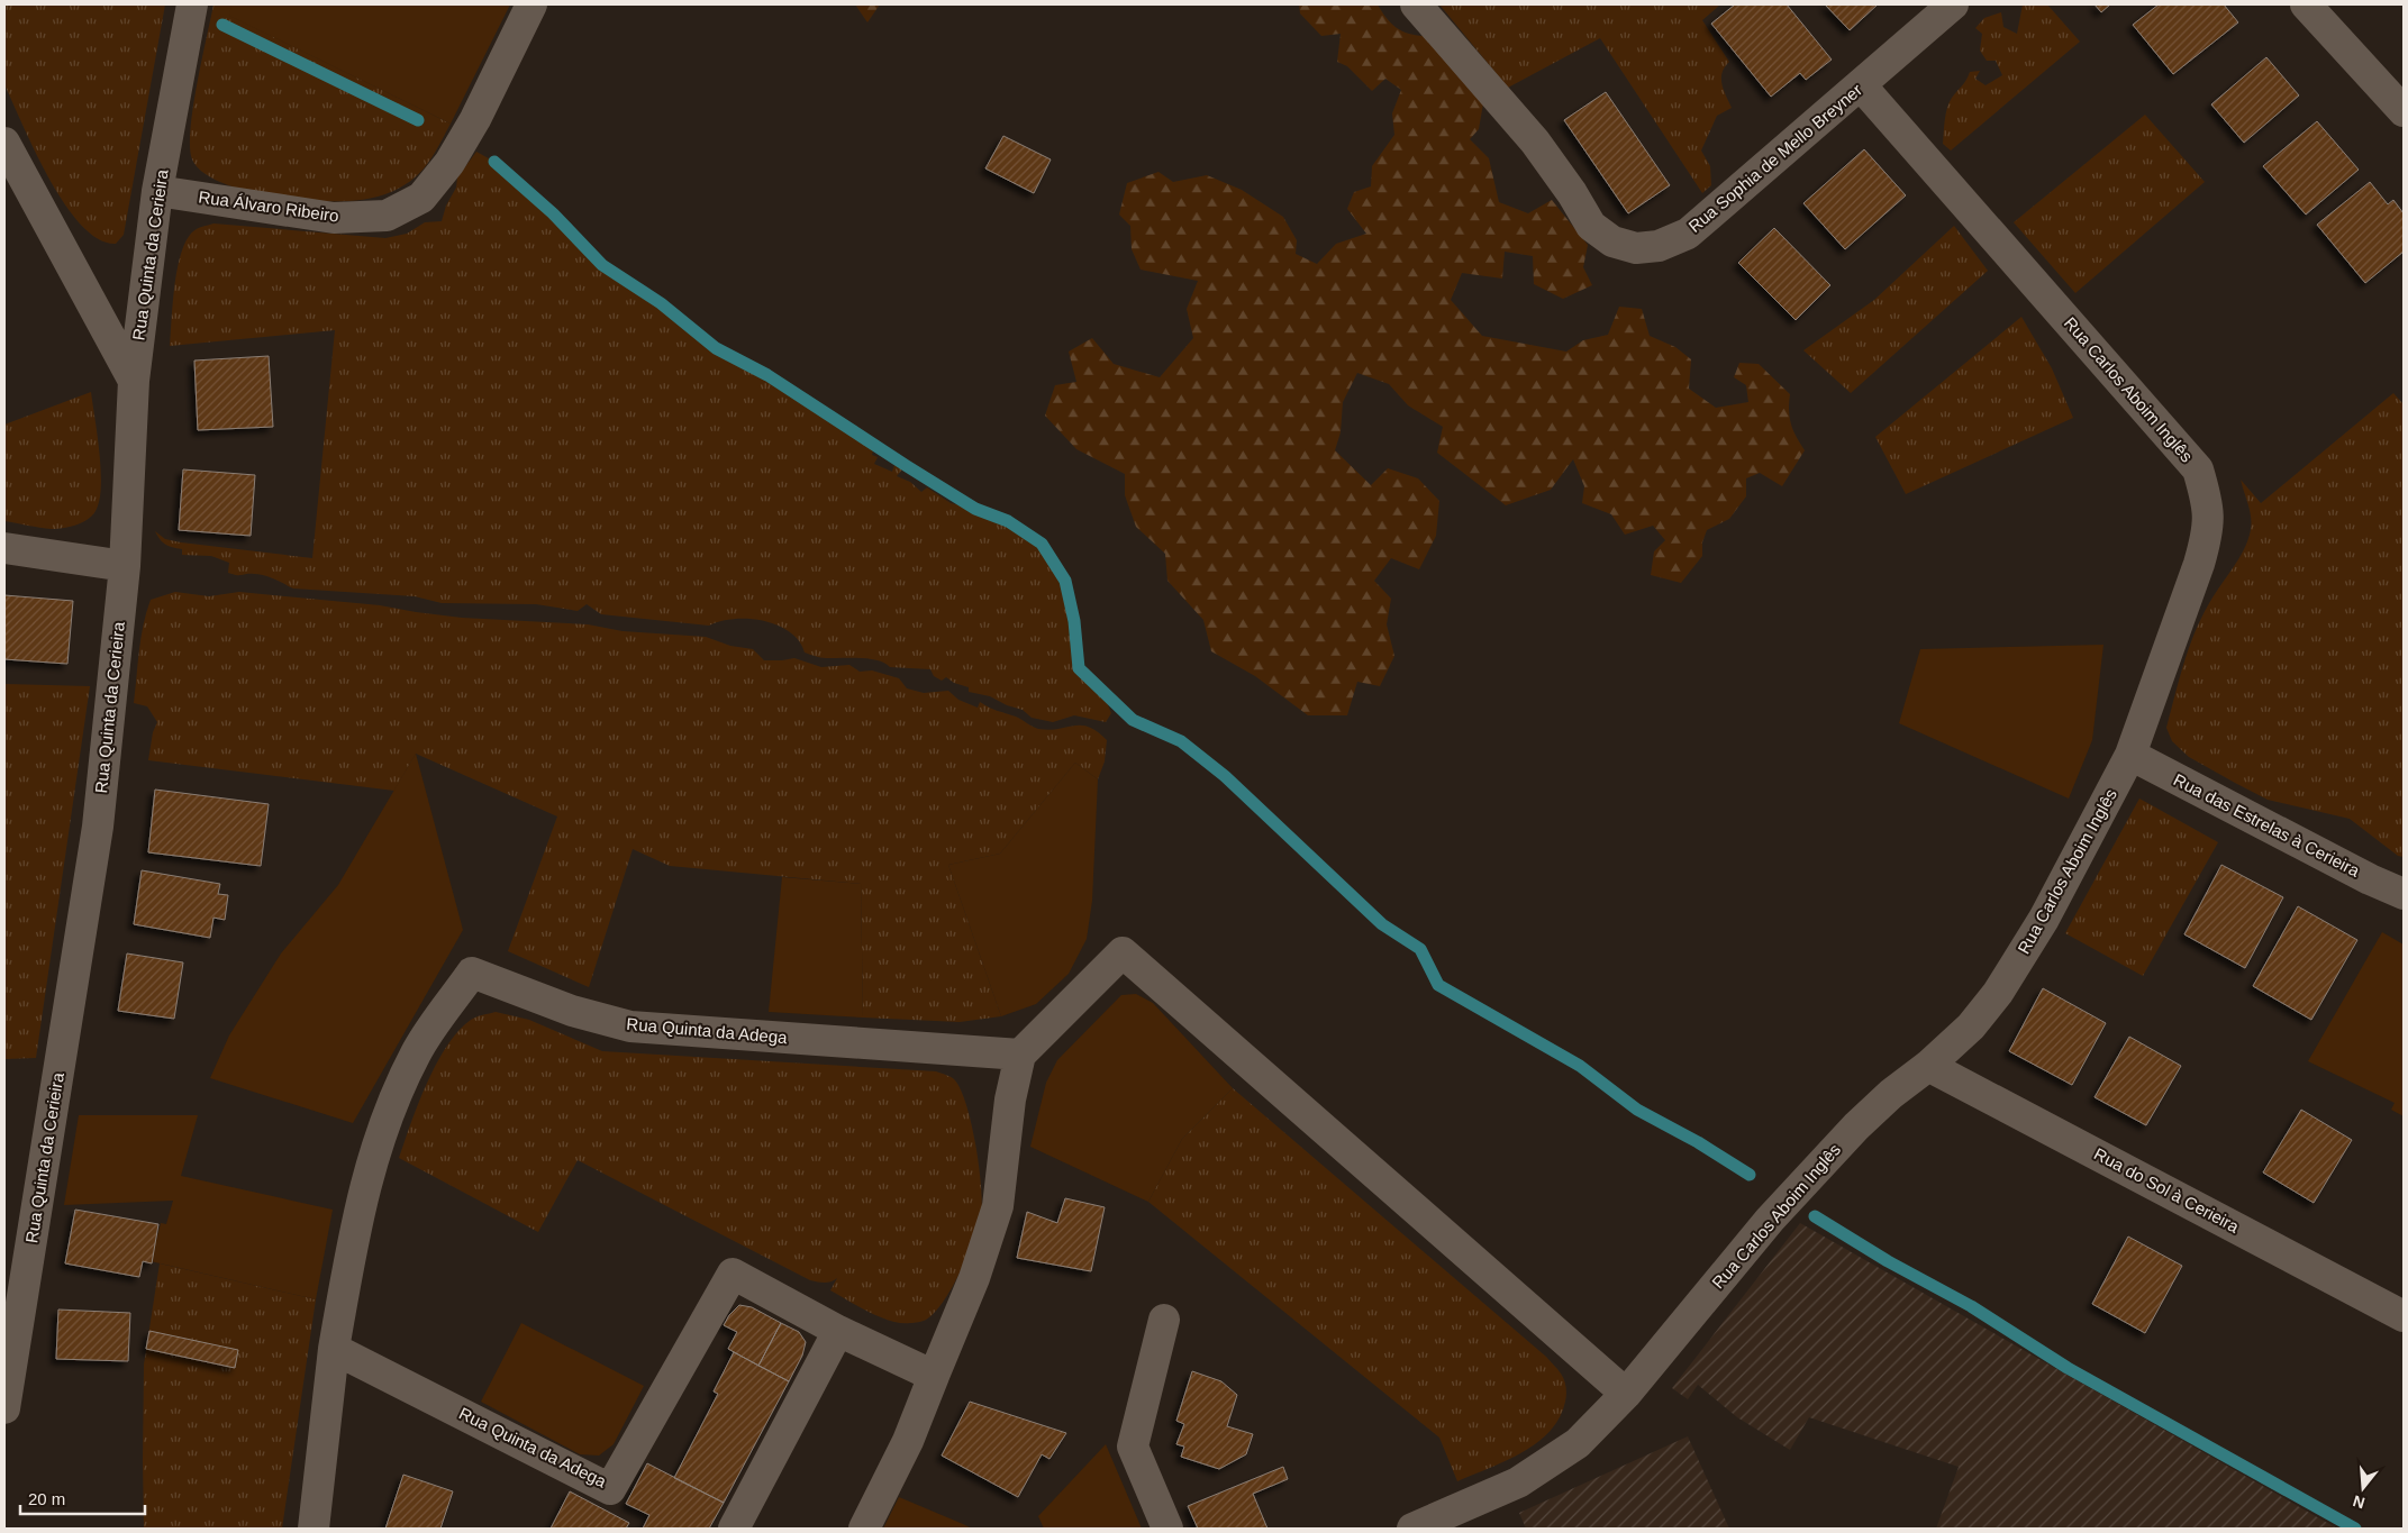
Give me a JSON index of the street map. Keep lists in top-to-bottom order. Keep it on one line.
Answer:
{"streets":{"street":["Rua Sophia de Mello Breyner","Rua Álvaro Ribeiro","Rua Quinta da Cerieira","Rua Carlos Aboim Inglês","Rua das Estrelas à Cerieira","Rua Quinta da Adega","Rua do Sol à Cerieira"]},"crossings":[["Rua Sophia de Mello Breyner","Rua Carlos Aboim Inglês"],["Rua Álvaro Ribeiro","Rua Quinta da Cerieira"],["Rua Carlos Aboim Inglês","Rua das Estrelas à Cerieira"],["Rua Carlos Aboim Inglês","Rua do Sol à Cerieira"]],"scale_bar":"20 m","north":"bottom"}
